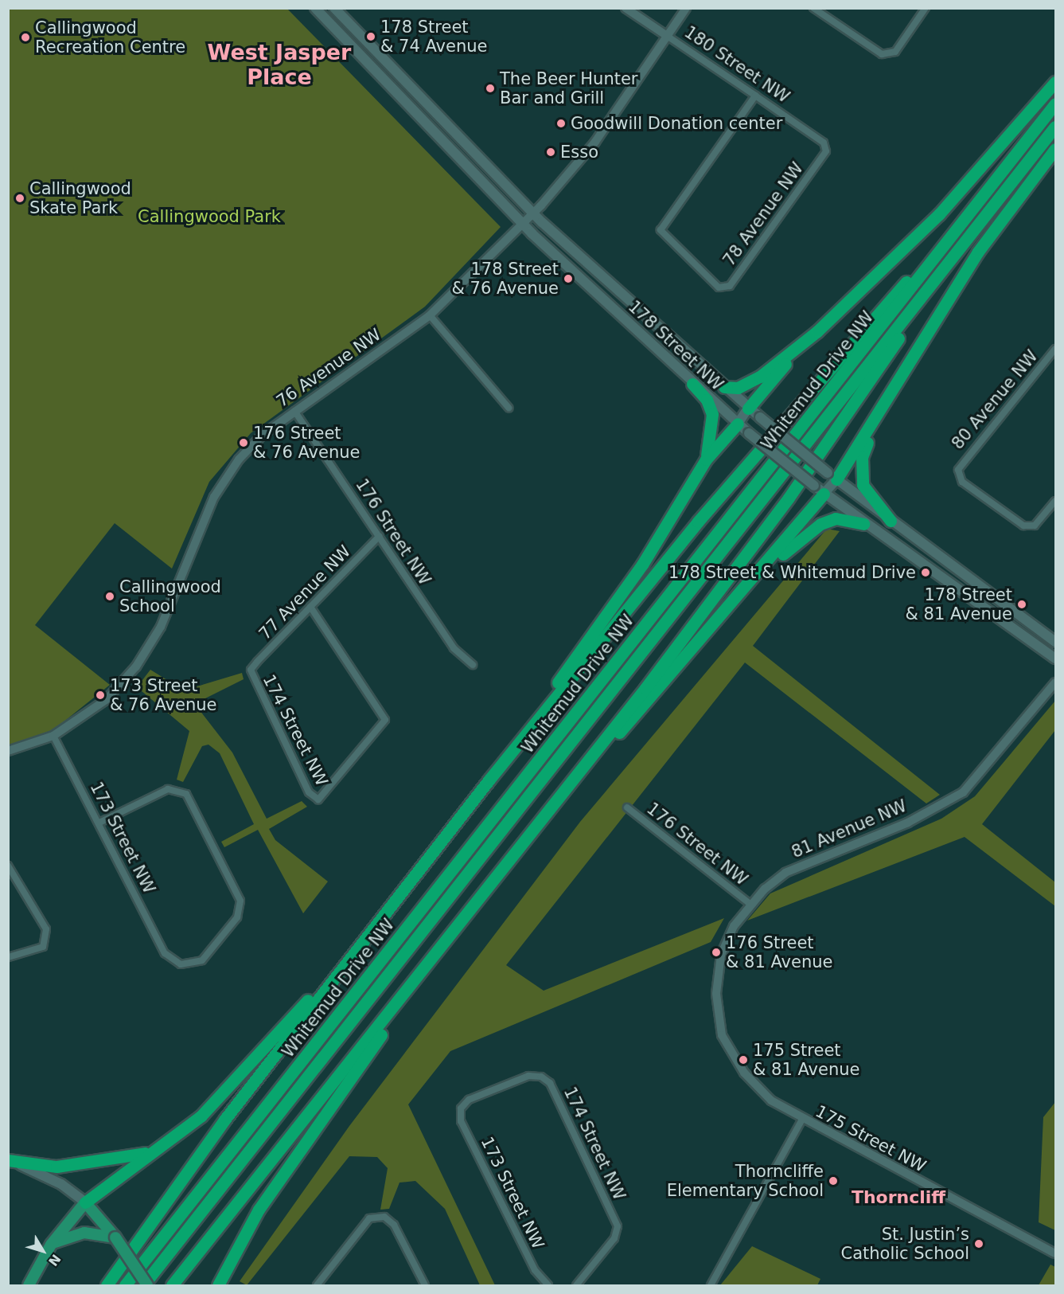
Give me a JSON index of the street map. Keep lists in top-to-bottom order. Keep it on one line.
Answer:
{"streets":{"highway":["Whitemud Drive NW"],"main road":["178 Street NW"],"street":["180 Street NW","78 Avenue NW","76 Avenue NW","80 Avenue NW","176 Street NW","77 Avenue NW","174 Street NW","81 Avenue NW","173 Street NW","175 Street NW"]},"crossings":[["180 Street NW","78 Avenue NW"],["180 Street NW","76 Avenue NW"],["178 Street NW","76 Avenue NW"],["76 Avenue NW","176 Street NW"],["76 Avenue NW","173 Street NW"],["176 Street NW","77 Avenue NW"],["176 Street NW","81 Avenue NW"],["77 Avenue NW","174 Street NW"],["174 Street NW","173 Street NW"],["81 Avenue NW","175 Street NW"]],"districts":["West Jasper Place","Thorncliff"],"parks":["Callingwood Park"],"places":["178 Street & 74 Avenue","Callingwood Recreation Centre","The Beer Hunter Bar and Grill","Goodwill Donation center","Esso","Callingwood Skate Park","178 Street & 76 Avenue","176 Street & 76 Avenue","178 Street & Whitemud Drive","Callingwood School","178 Street & 81 Avenue","173 Street & 76 Avenue","176 Street & 81 Avenue","175 Street & 81 Avenue","Thorncliffe Elementary School","St. Justin’s Catholic School"],"north":"bottom right"}
